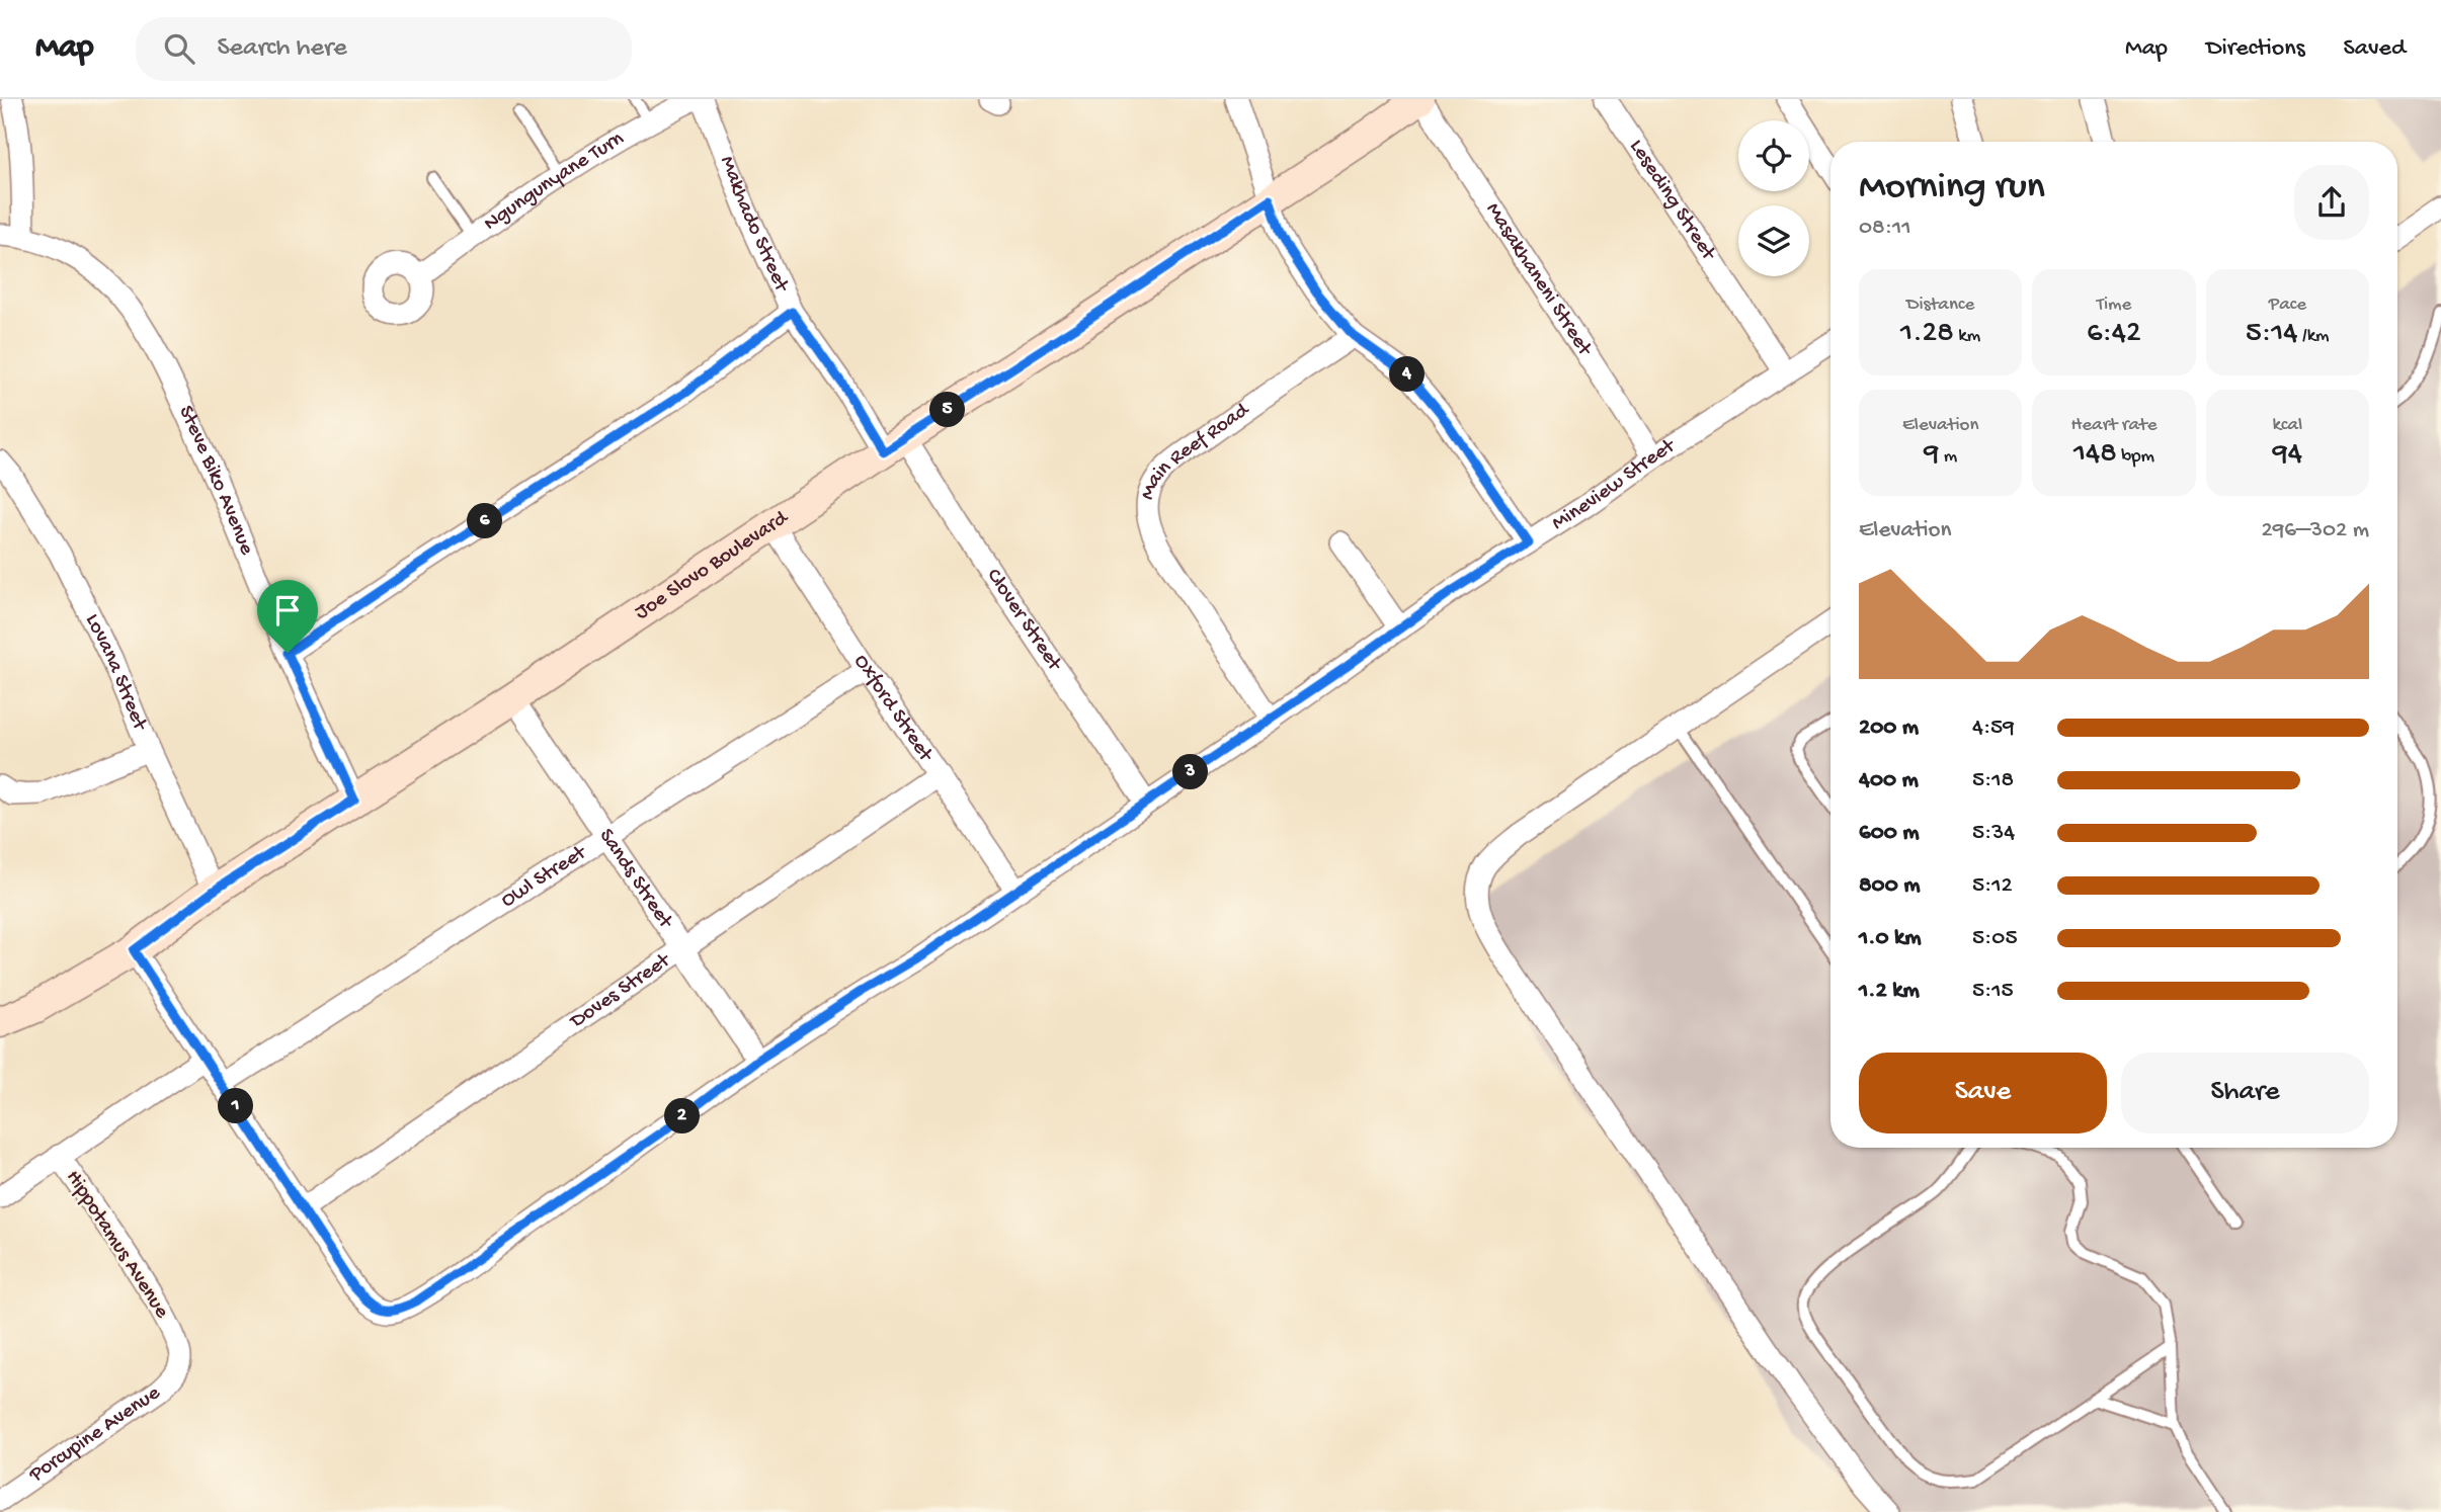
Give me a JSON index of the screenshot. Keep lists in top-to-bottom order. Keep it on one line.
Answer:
{"streets":{"street":["Ngungunyane Turn","Leseding Street","Makhado Street","Masakhaneni Street","Main Reef Road","Steve Biko Avenue","Mineview Street","Joe Slovo Boulevard","Clover Street","Lovana Street","Oxford Street","Owl Street","Sands Street","Doves Street","Hippotamus Avenue","Porcupine Avenue"]},"crossings":[["Leseding Street","Mineview Street"],["Makhado Street","Joe Slovo Boulevard"],["Makhado Street","Clover Street"],["Masakhaneni Street","Mineview Street"],["Masakhaneni Street","Joe Slovo Boulevard"],["Main Reef Road","Mineview Street"],["Steve Biko Avenue","Joe Slovo Boulevard"],["Mineview Street","Clover Street"],["Mineview Street","Oxford Street"],["Mineview Street","Sands Street"],["Mineview Street","Doves Street"],["Joe Slovo Boulevard","Clover Street"],["Joe Slovo Boulevard","Lovana Street"],["Joe Slovo Boulevard","Oxford Street"],["Joe Slovo Boulevard","Sands Street"],["Oxford Street","Owl Street"],["Oxford Street","Doves Street"],["Owl Street","Sands Street"],["Sands Street","Doves Street"],["Hippotamus Avenue","Porcupine Avenue"]],"page":{"header":"Map","search":"Search here","nav":["Map","Directions","Saved"],"heading":["Morning run","08:11"],"stats":[["Distance","1.28 km"],["Time","6:42"],["Pace","5:14 /km"],["Elevation","9 m"],["Heart rate","148 bpm"],["kcal","94"]],"pins":["4","5","6","3","1","2"],"chart":["Elevation","296–302 m"],"list":[{"name":"200 m","note":"4:59"},{"name":"400 m","note":"5:18"},{"name":"600 m","note":"5:34"},{"name":"800 m","note":"5:12"},{"name":"1.0 km","note":"5:05"},{"name":"1.2 km","note":"5:15"}],"buttons":["Save","Share"]}}
